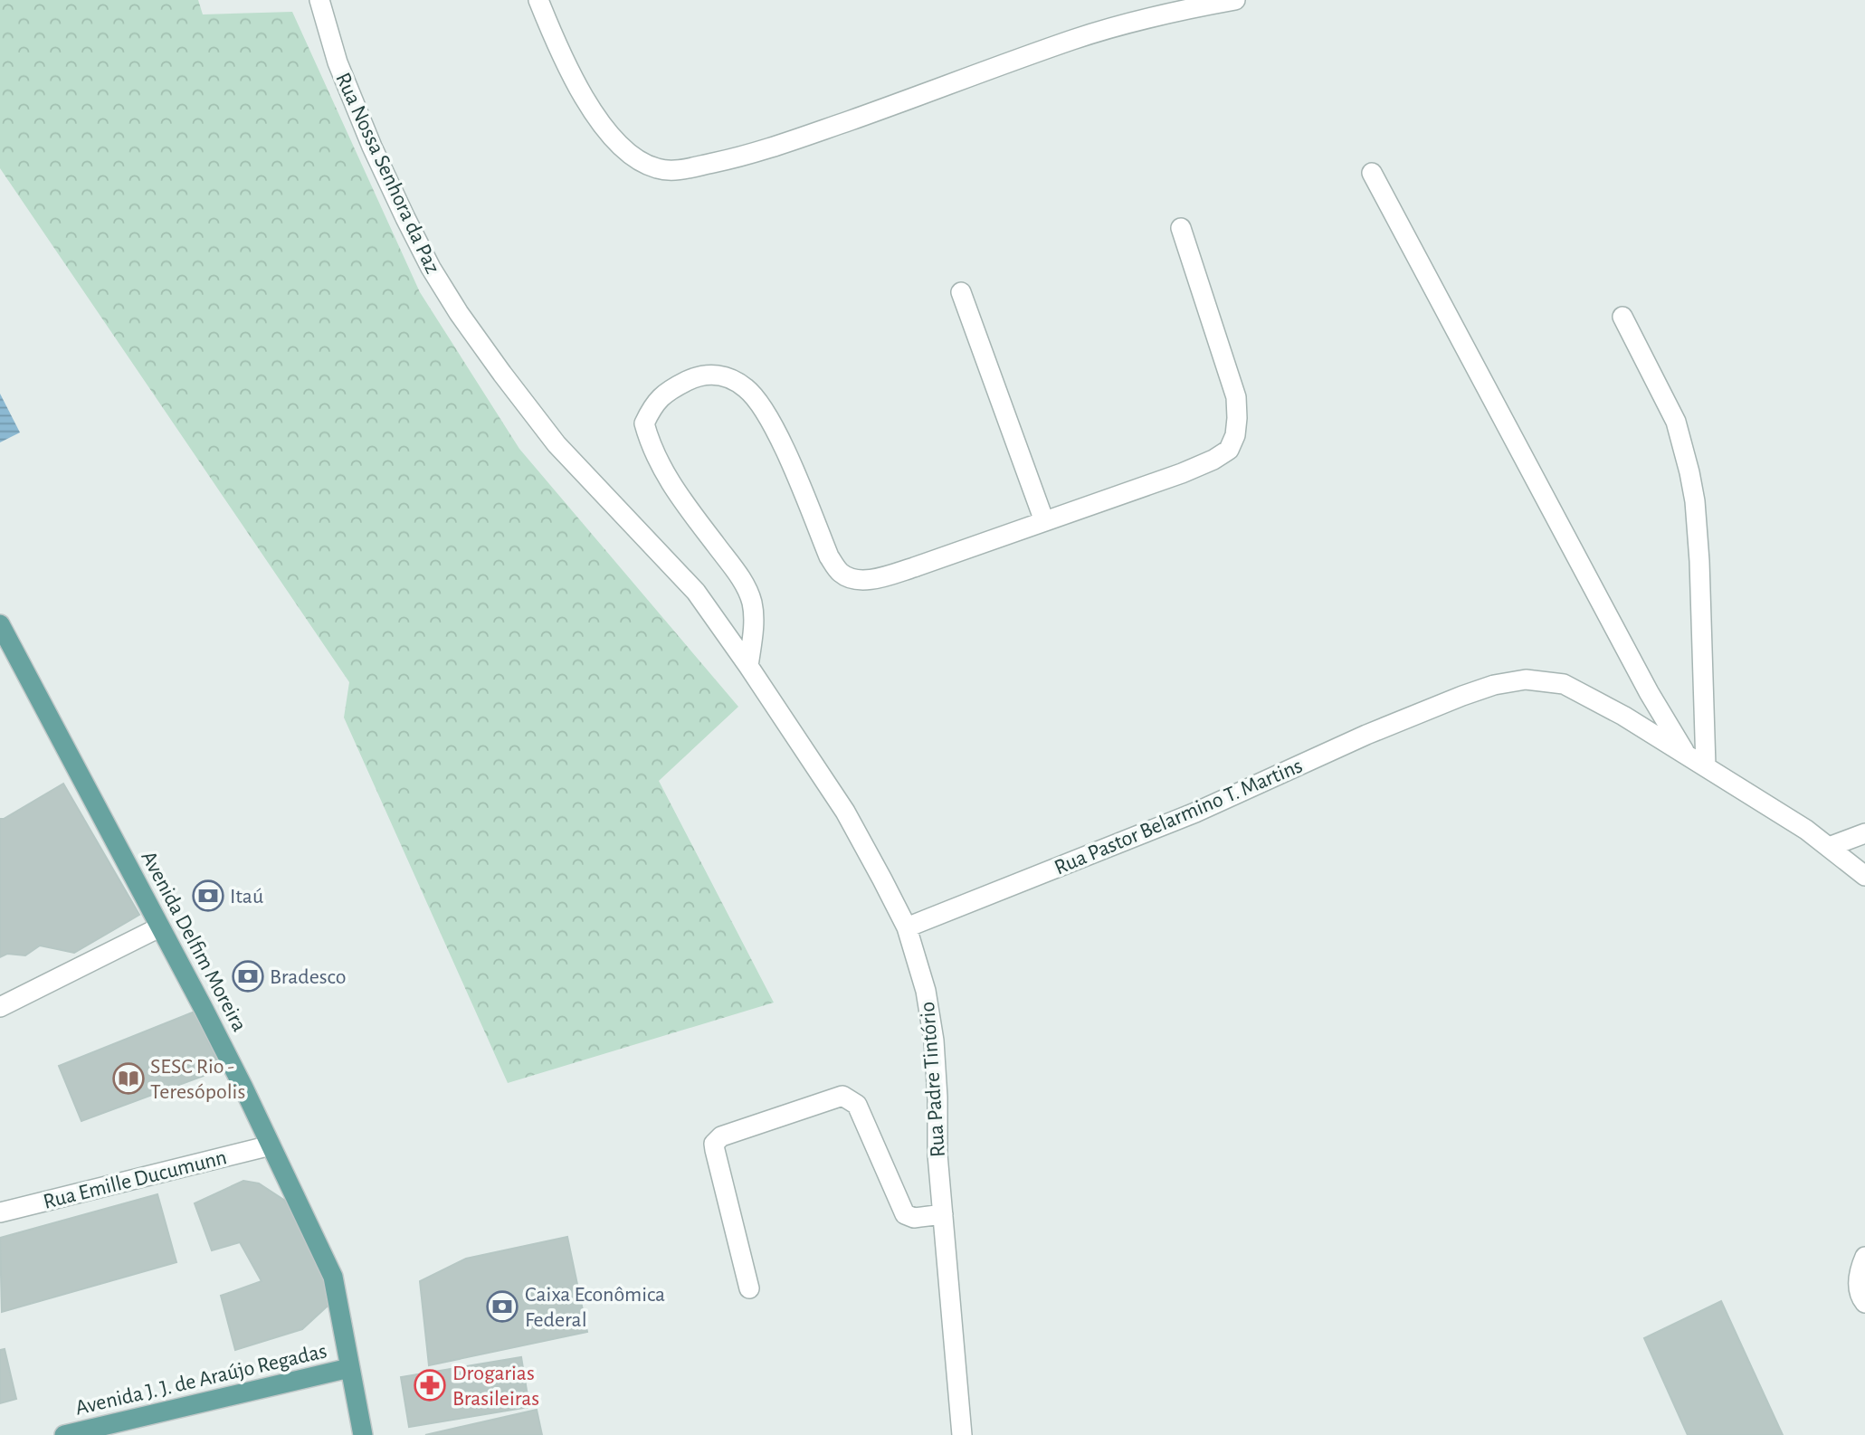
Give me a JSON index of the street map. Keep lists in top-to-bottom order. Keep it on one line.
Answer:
{"streets":{"main road":["Avenida Delfim Moreira","Avenida J. J. de Araújo Regadas"],"street":["Rua Nossa Senhora da Paz","Rua Pastor Belarmino T. Martins","Rua Padre Tintório","Rua Emille Ducumunn"]},"crossings":[["Rua Nossa Senhora da Paz","Rua Padre Tintório"],["Rua Pastor Belarmino T. Martins","Rua Padre Tintório"],["Avenida Delfim Moreira","Rua Emille Ducumunn"],["Avenida Delfim Moreira","Avenida J. J. de Araújo Regadas"]],"places":{"bank":["Itaú","Bradesco","Caixa Econômica Federal"],"library":["SESC Rio - Teresópolis"],"pharmacy":["Drogarias Brasileiras"]}}
